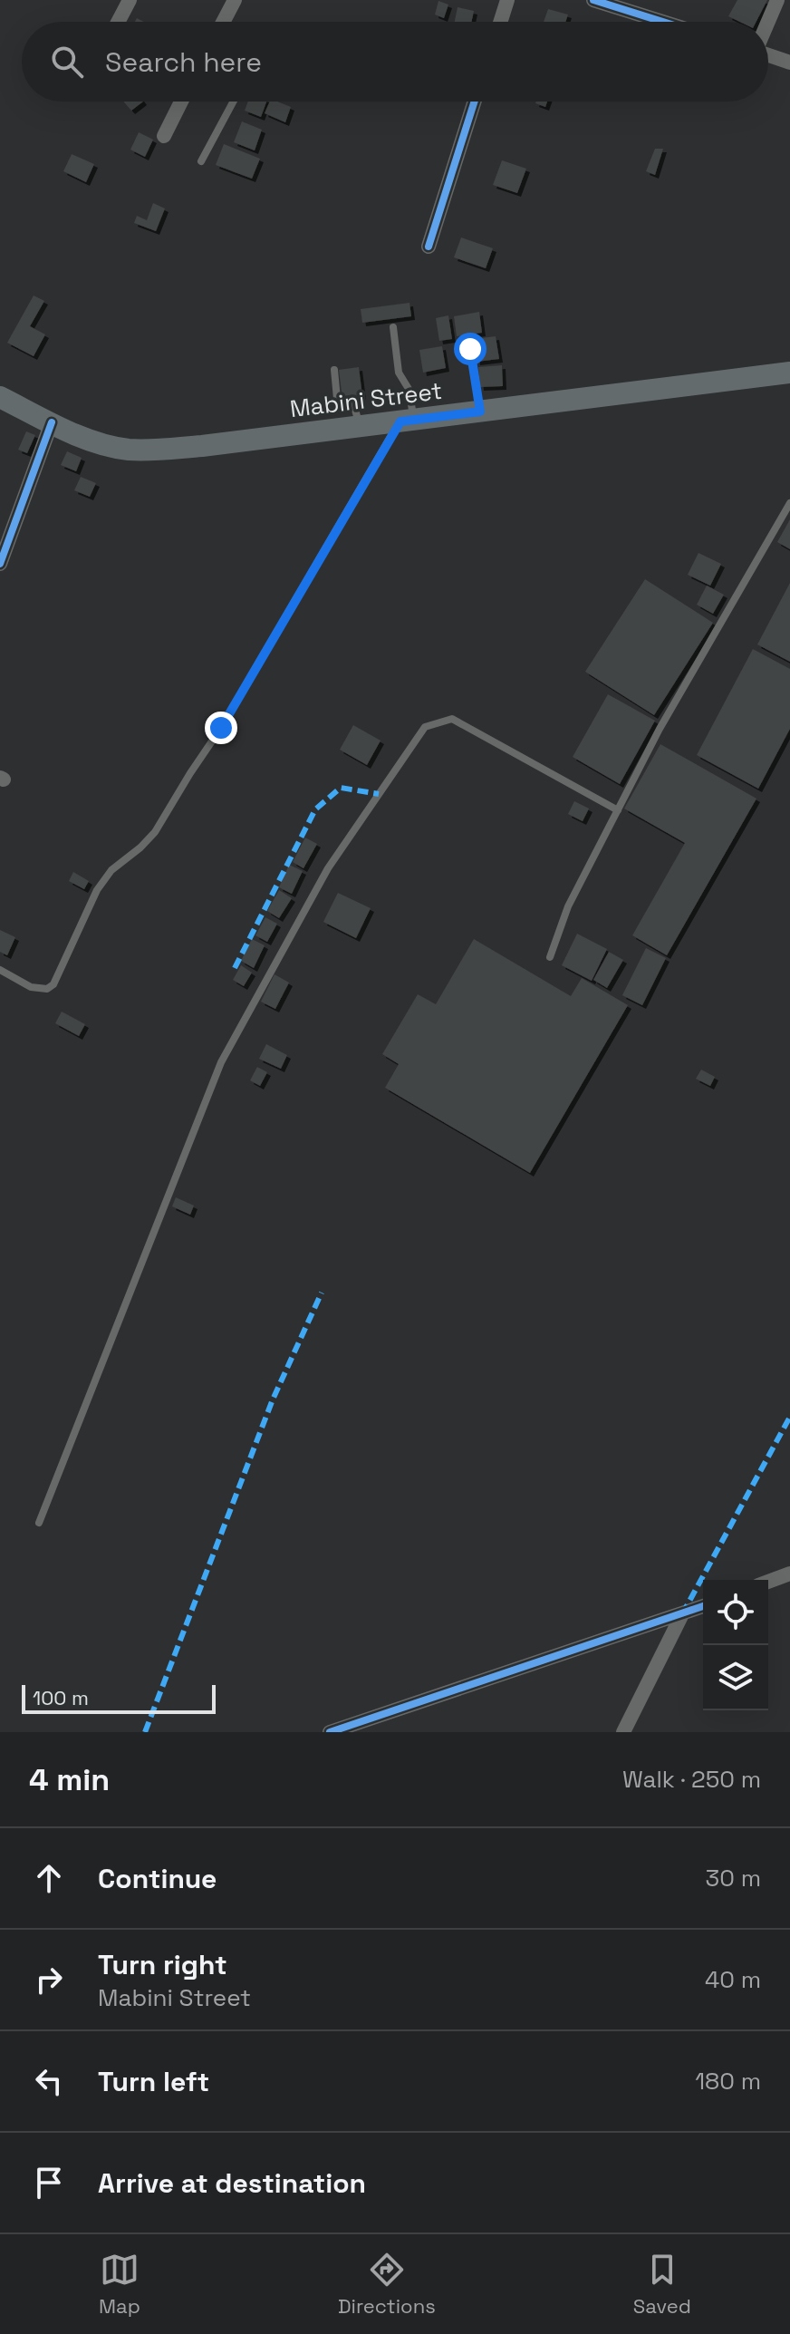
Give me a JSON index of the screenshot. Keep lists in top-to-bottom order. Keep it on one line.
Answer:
{"streets":{"main road":["Mabini Street"]},"scale_bar":"100 m","page":{"search":"Search here","scale":"100 m","heading":["4 min","Walk · 250 m"],"list":[["Continue","30 m"],["Turn right","Mabini Street","40 m"],["Turn left","180 m"],"Arrive at destination"],"nav":["Map","Directions","Saved"]}}
